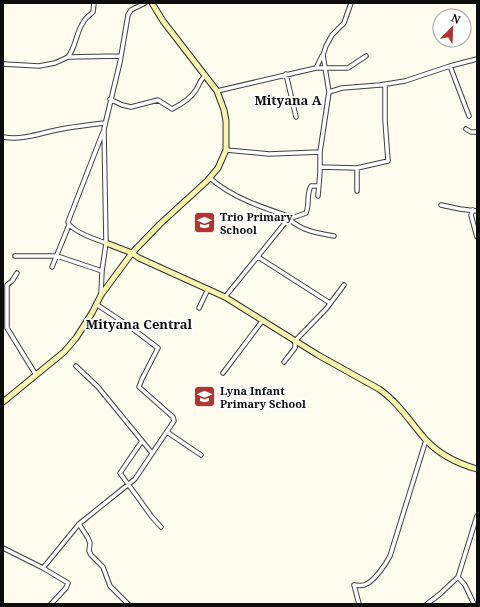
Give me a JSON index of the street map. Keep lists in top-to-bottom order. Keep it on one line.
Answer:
{"districts":["Mityana A","Mityana Central"],"places":{"school or university":["Trio Primary School","Lyna Infant Primary School"]},"north":"top right"}
